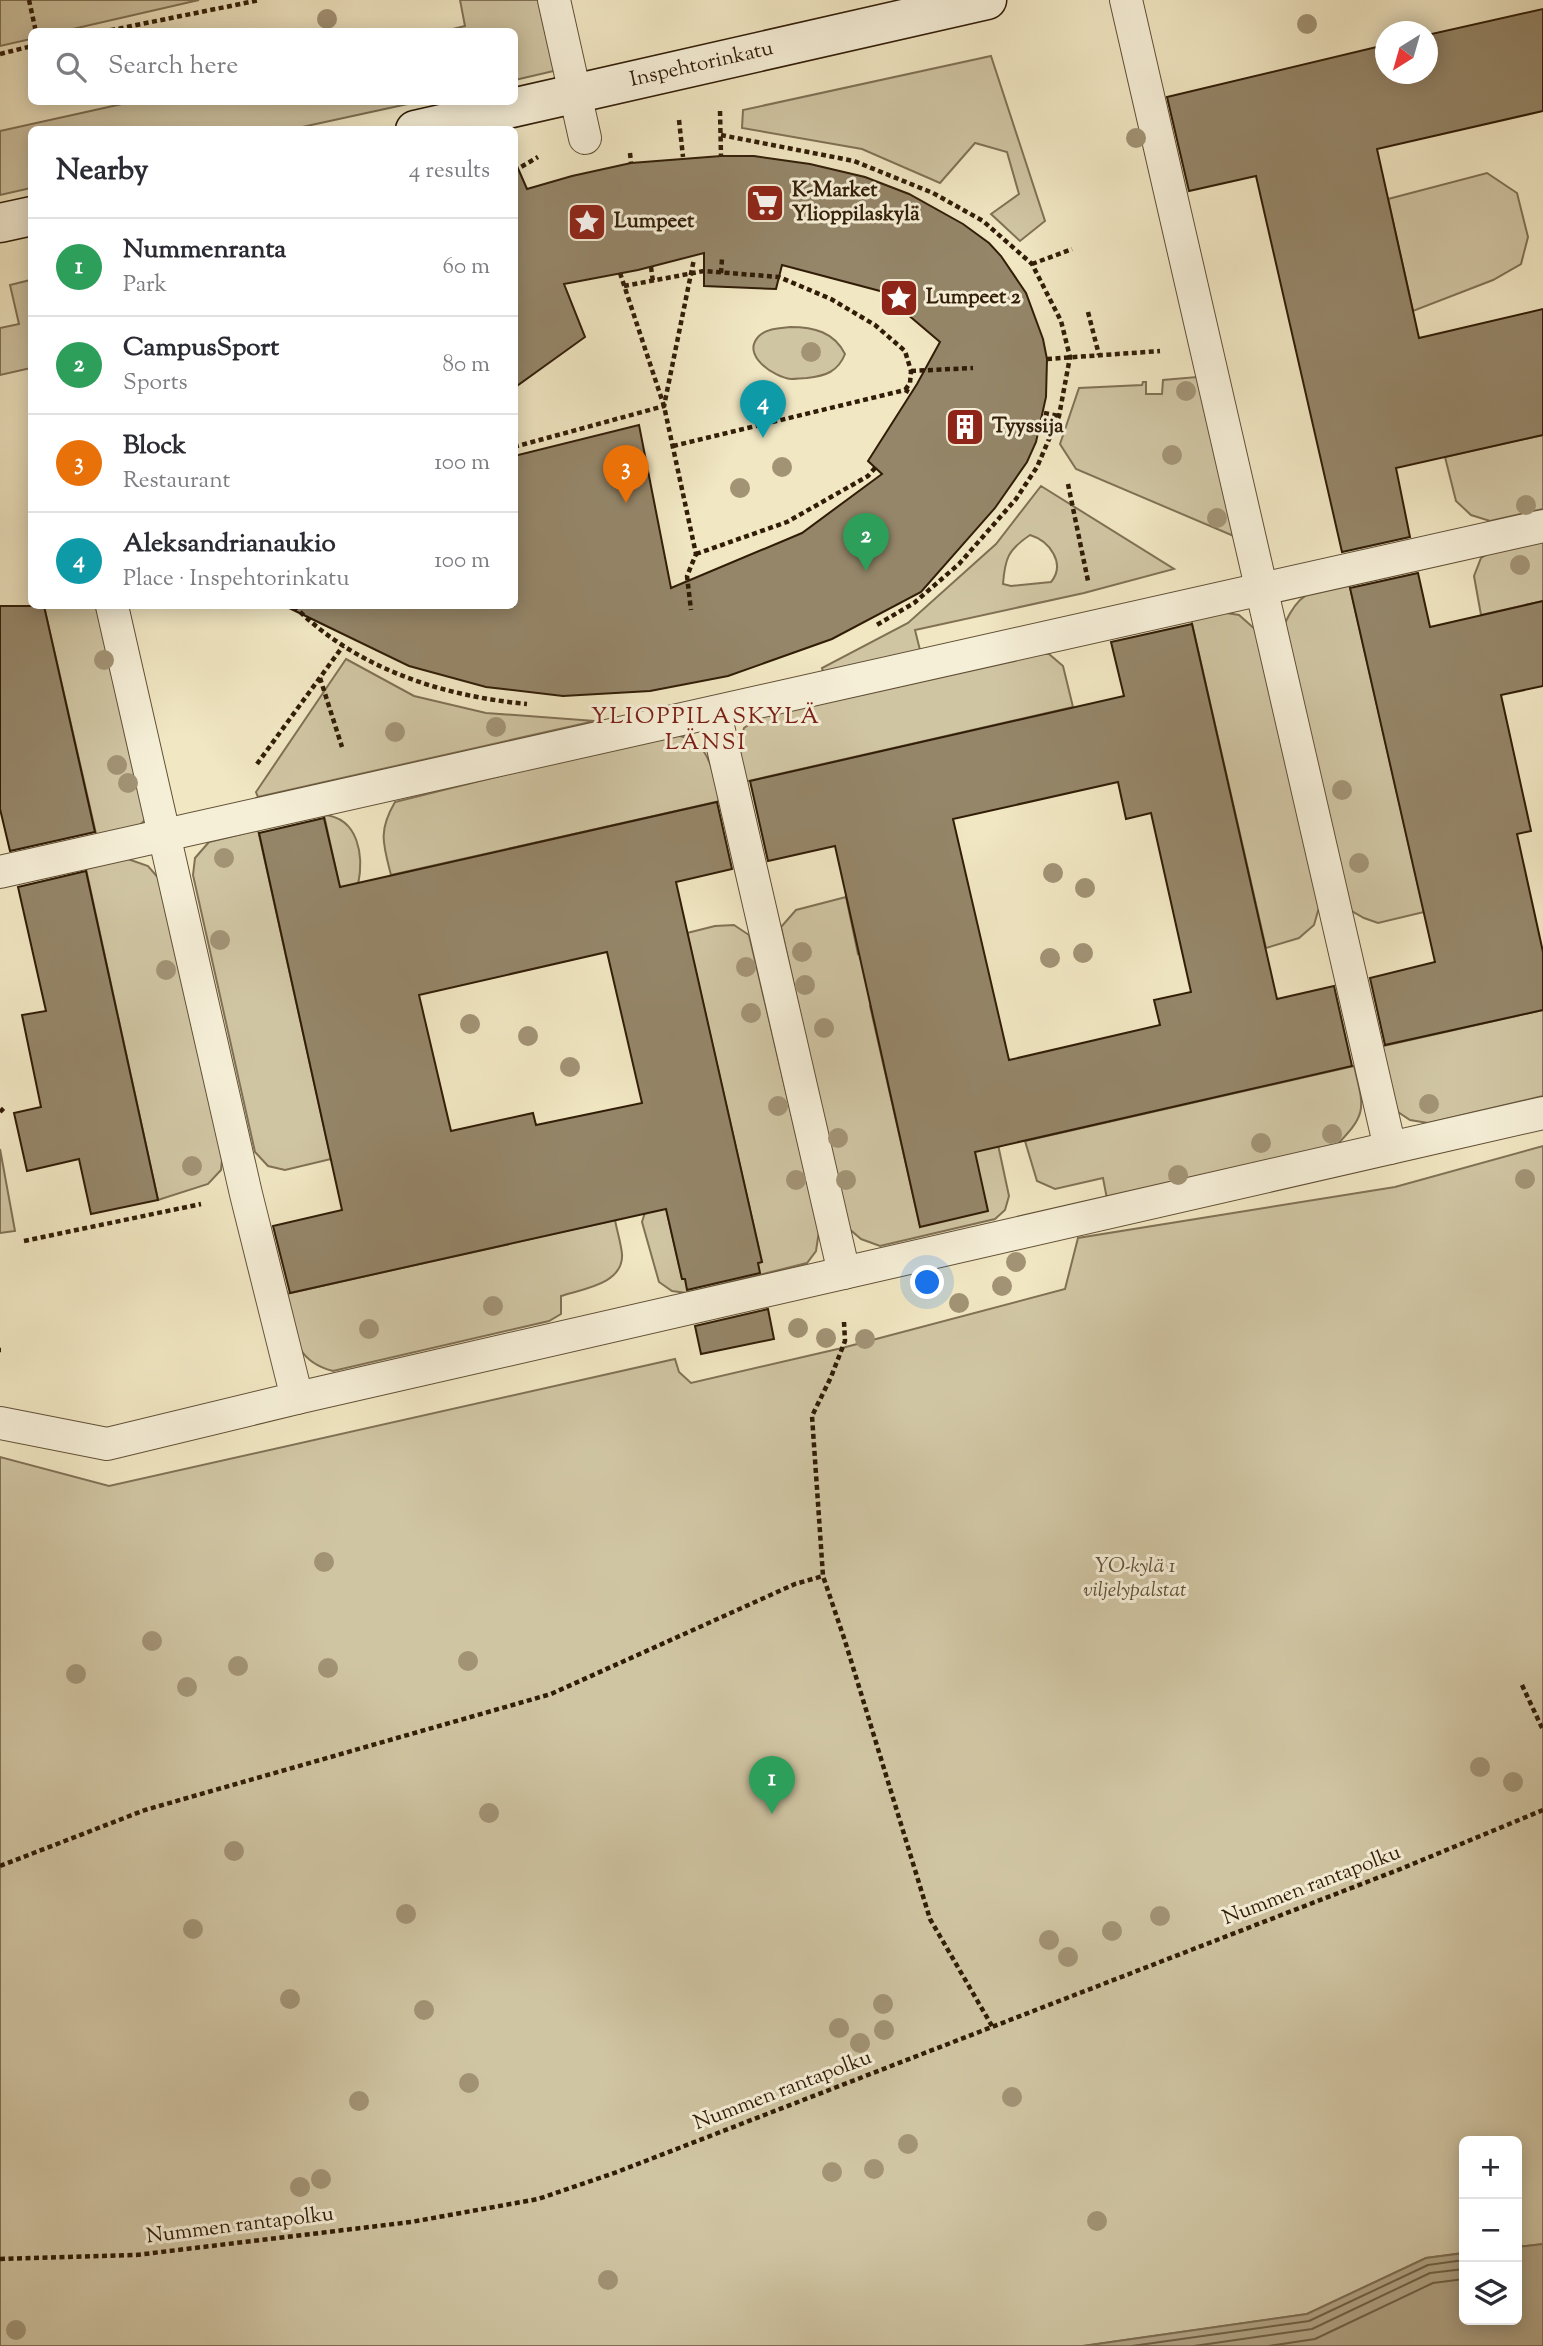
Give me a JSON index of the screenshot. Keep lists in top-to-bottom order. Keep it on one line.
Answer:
{"streets":{"street":["Inspehtorinkatu"],"path":["Nummen rantapolku"]},"districts":["YLIOPPILASKYLÄ LÄNSI"],"parks":["YO-kylä 1 viljelypalstat"],"places":{"supermarket":["K-Market Ylioppilaskylä"],"place":["Lumpeet","Lumpeet 2"],"building":["Tyyssija"]},"north":"bottom left","page":{"search":"Search here","heading":["Nearby","4 results"],"list":[{"mark":"1","name":"Nummenranta","note":"Park","value":"60 m"},{"mark":"2","name":"CampusSport","note":"Sports","value":"80 m"},{"mark":"3","name":"Block","note":"Restaurant","value":"100 m"},{"mark":"4","name":"Aleksandrianaukio","note":"Place · Inspehtorinkatu","value":"100 m"}],"pins":["4","3","2","1"],"map_buttons":["+","−"]}}
